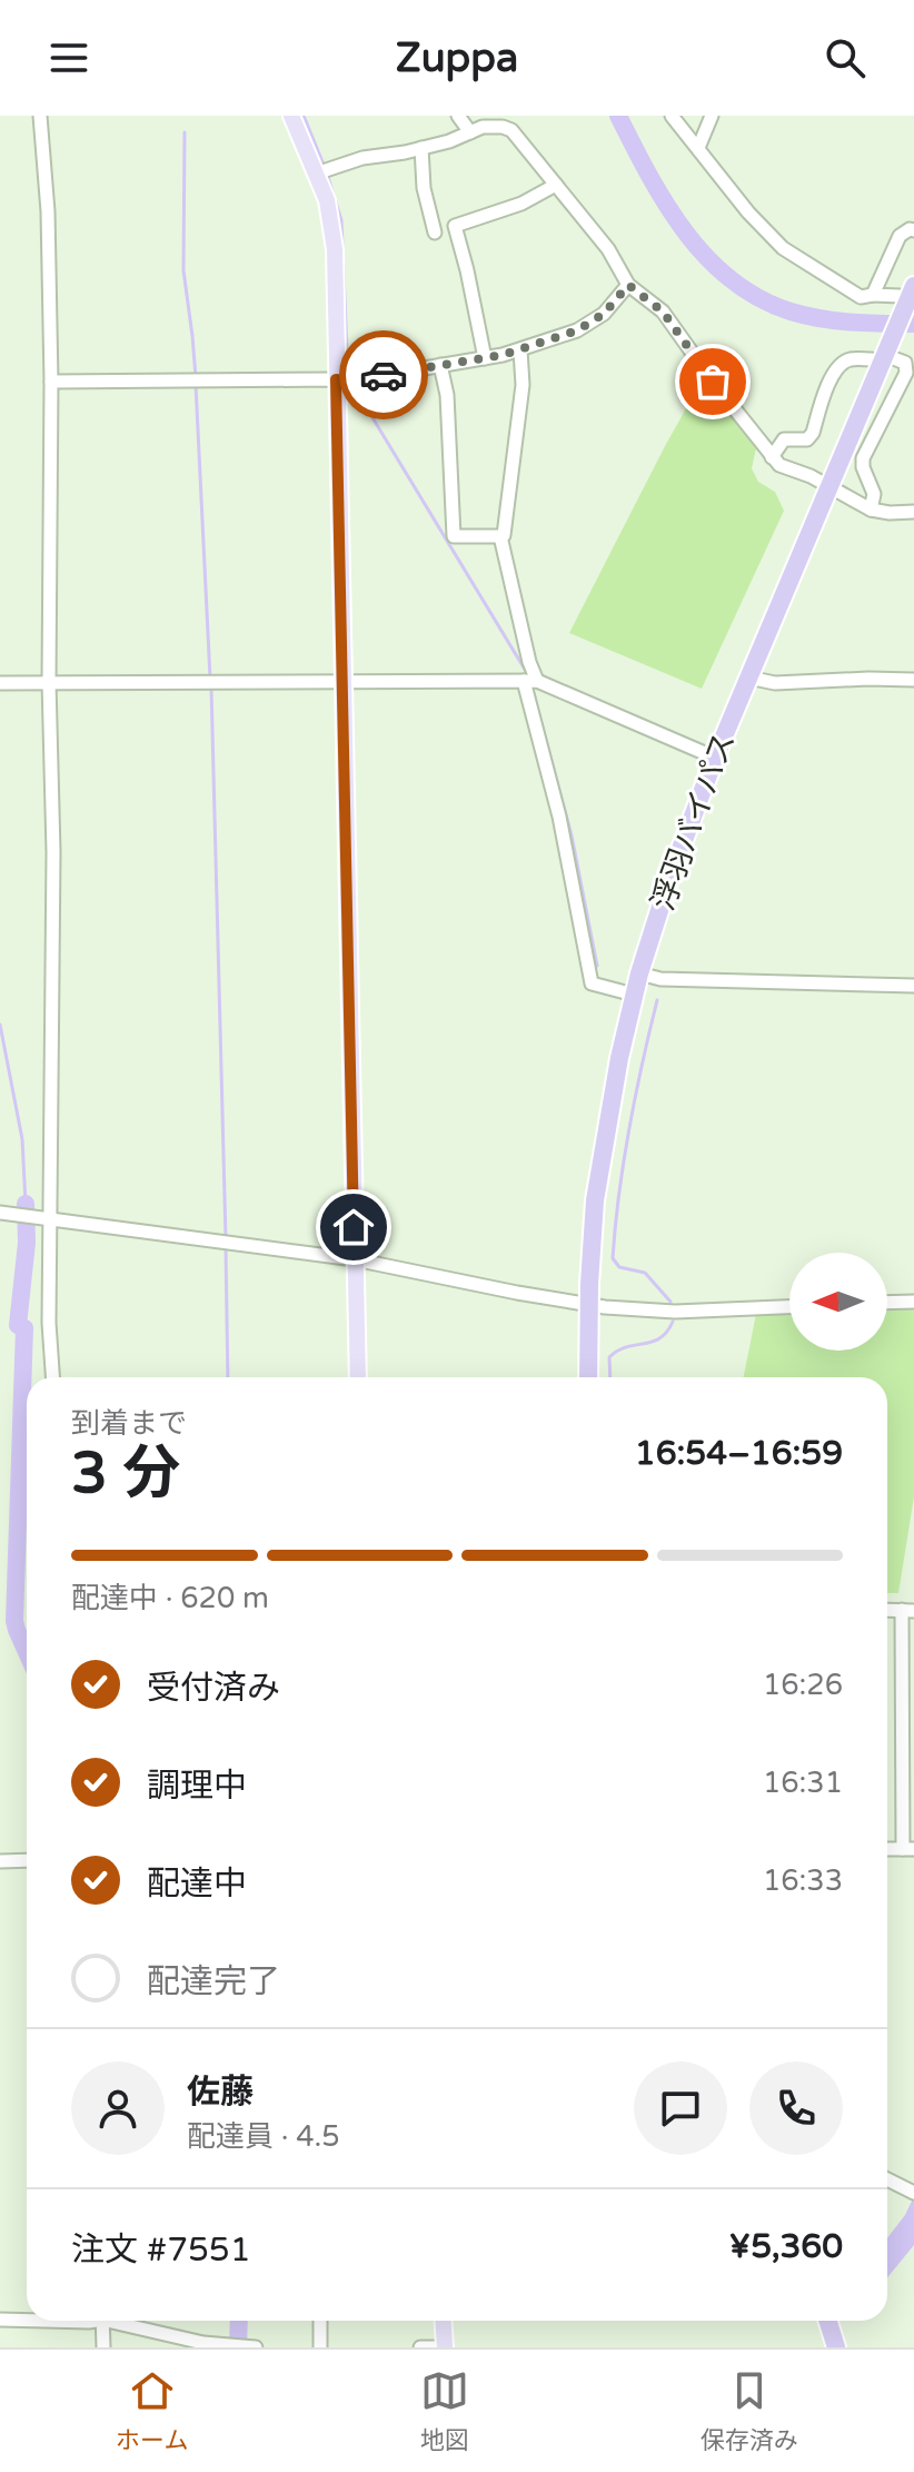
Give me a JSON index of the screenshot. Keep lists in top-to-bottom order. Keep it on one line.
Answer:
{"streets":{"highway":["浮羽バイパス"]},"north":"left","page":{"header":"Zuppa","heading":["3 分","到着まで","16:54–16:59"],"panel":["佐藤","配達員 · 4.5","注文 #7551","¥5,360"],"bar":"配達中 · 620 m","list":[["受付済み","16:26"],["調理中","16:31"],["配達中","16:33"],"配達完了"],"tabs":["ホーム","地図","保存済み"]}}
